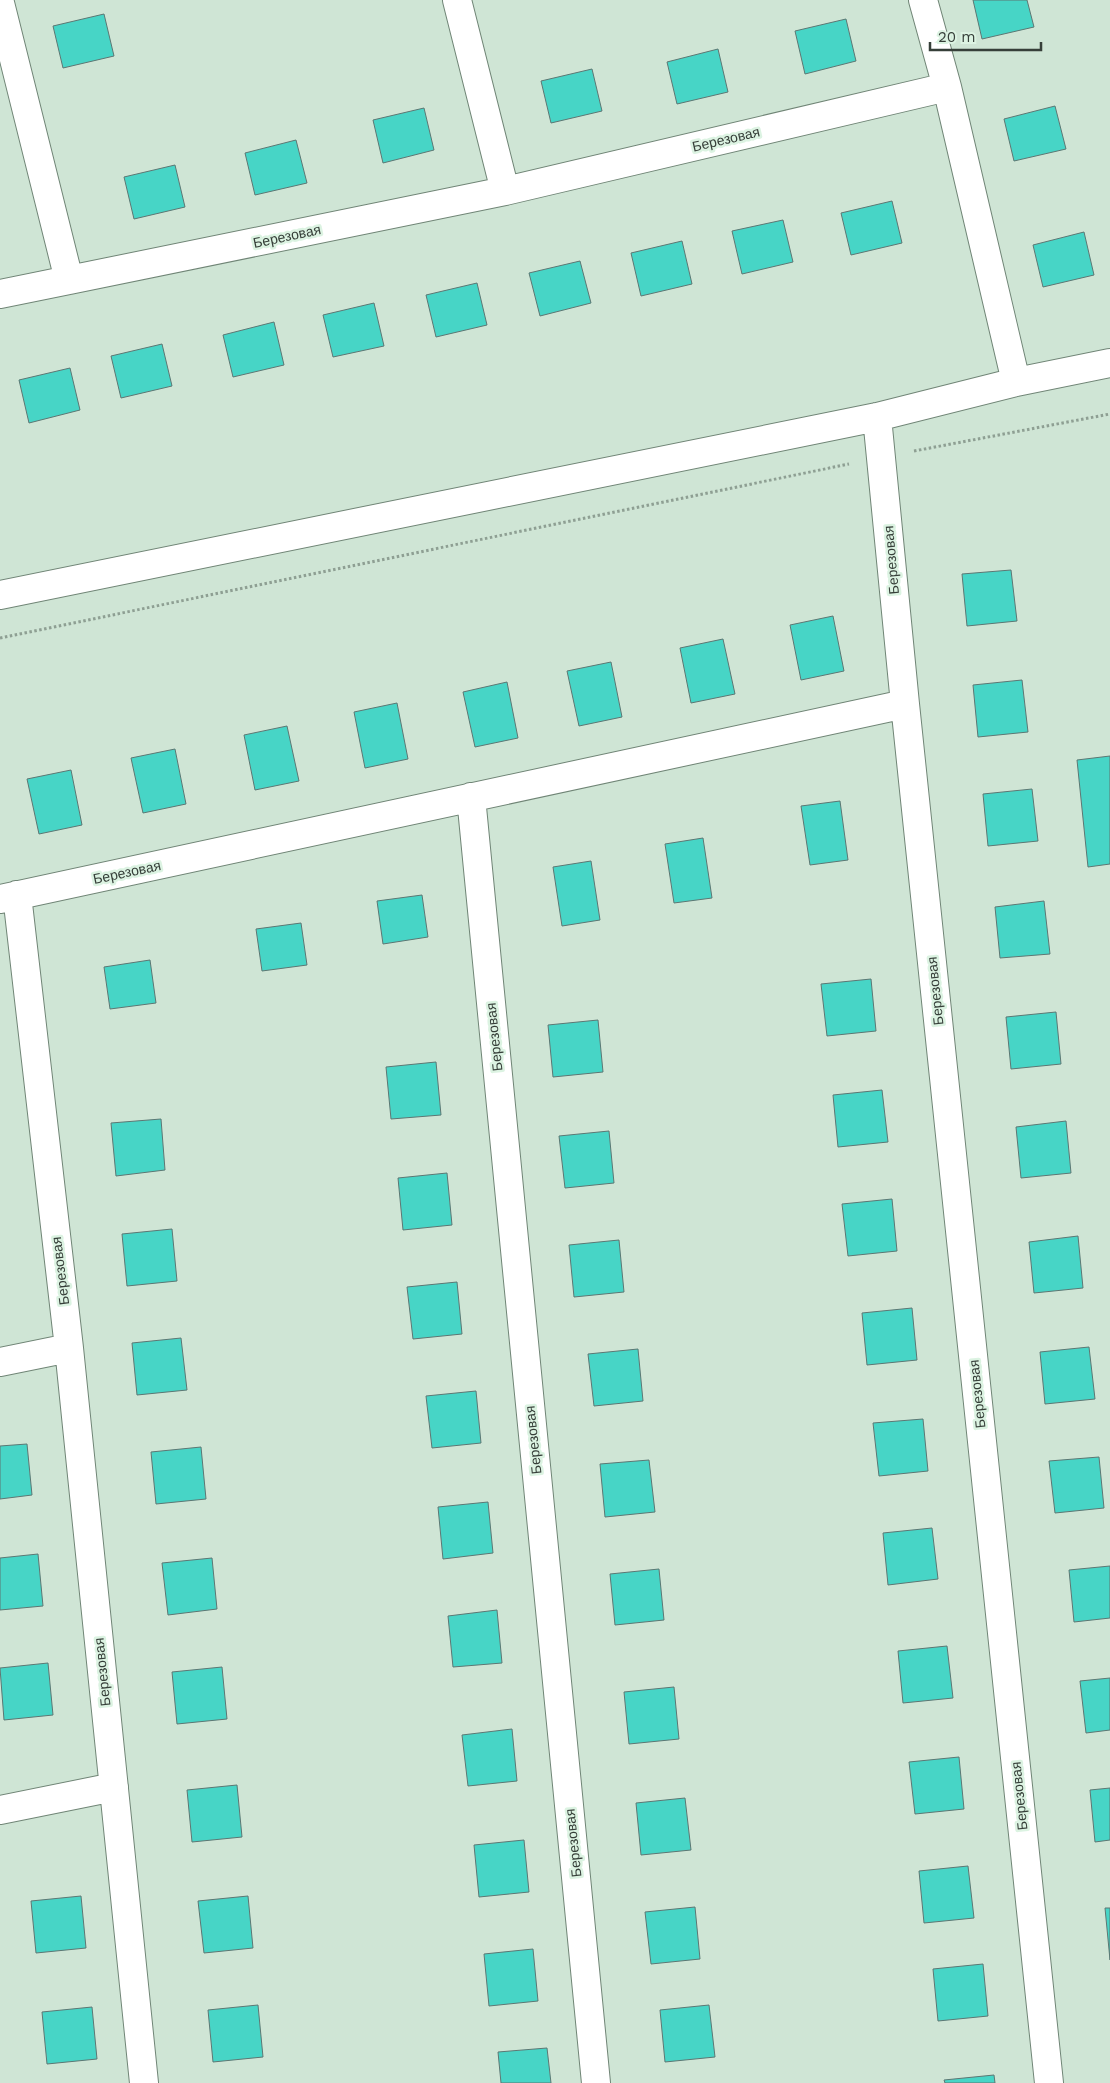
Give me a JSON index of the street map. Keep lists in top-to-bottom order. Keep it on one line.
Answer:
{"streets":{"street":["Березовая"]},"scale_bar":"20 m"}
